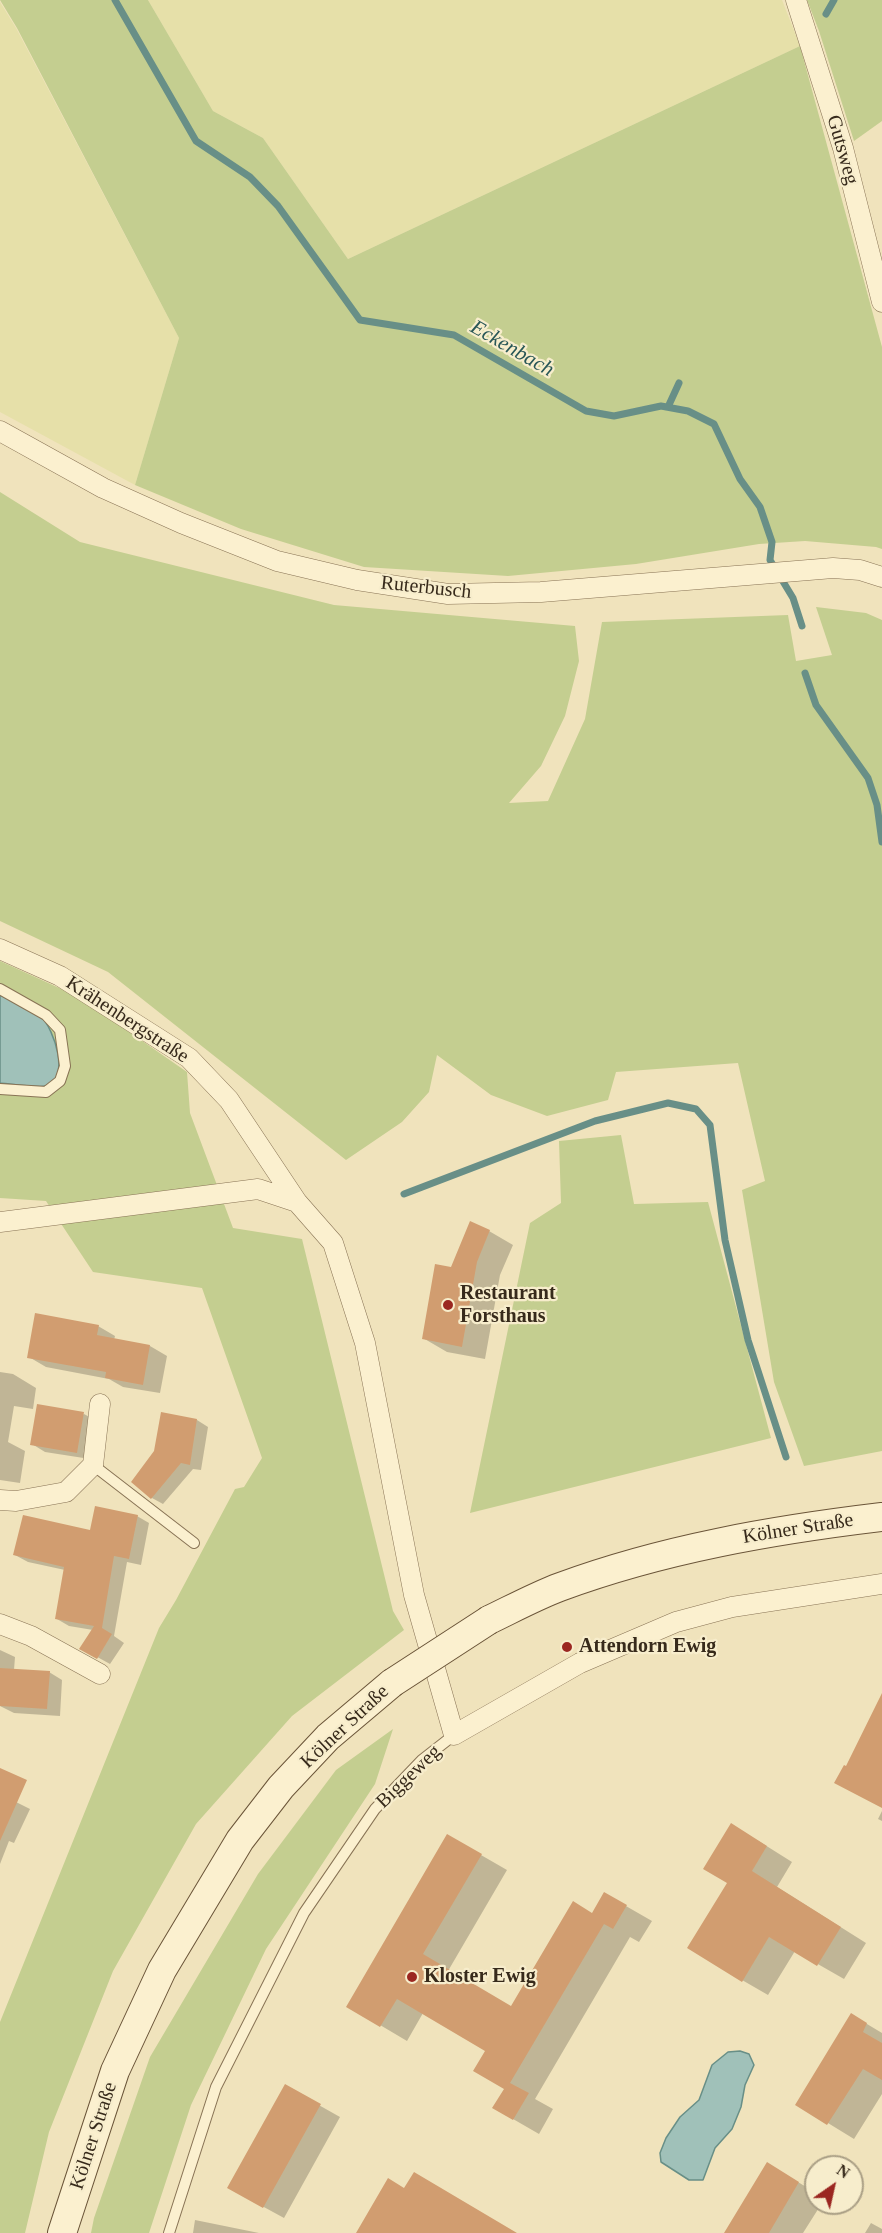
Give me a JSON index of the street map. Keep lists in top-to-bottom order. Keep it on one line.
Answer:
{"streets":{"main road":["Kölner Straße"],"street":["Gutsweg","Ruterbusch","Krähenbergstraße","Biggeweg"]},"crossings":[["Krähenbergstraße","Biggeweg"]],"water":["Eckenbach"],"places":["Restaurant Forsthaus","Attendorn Ewig","Kloster Ewig"],"north":"top right"}
